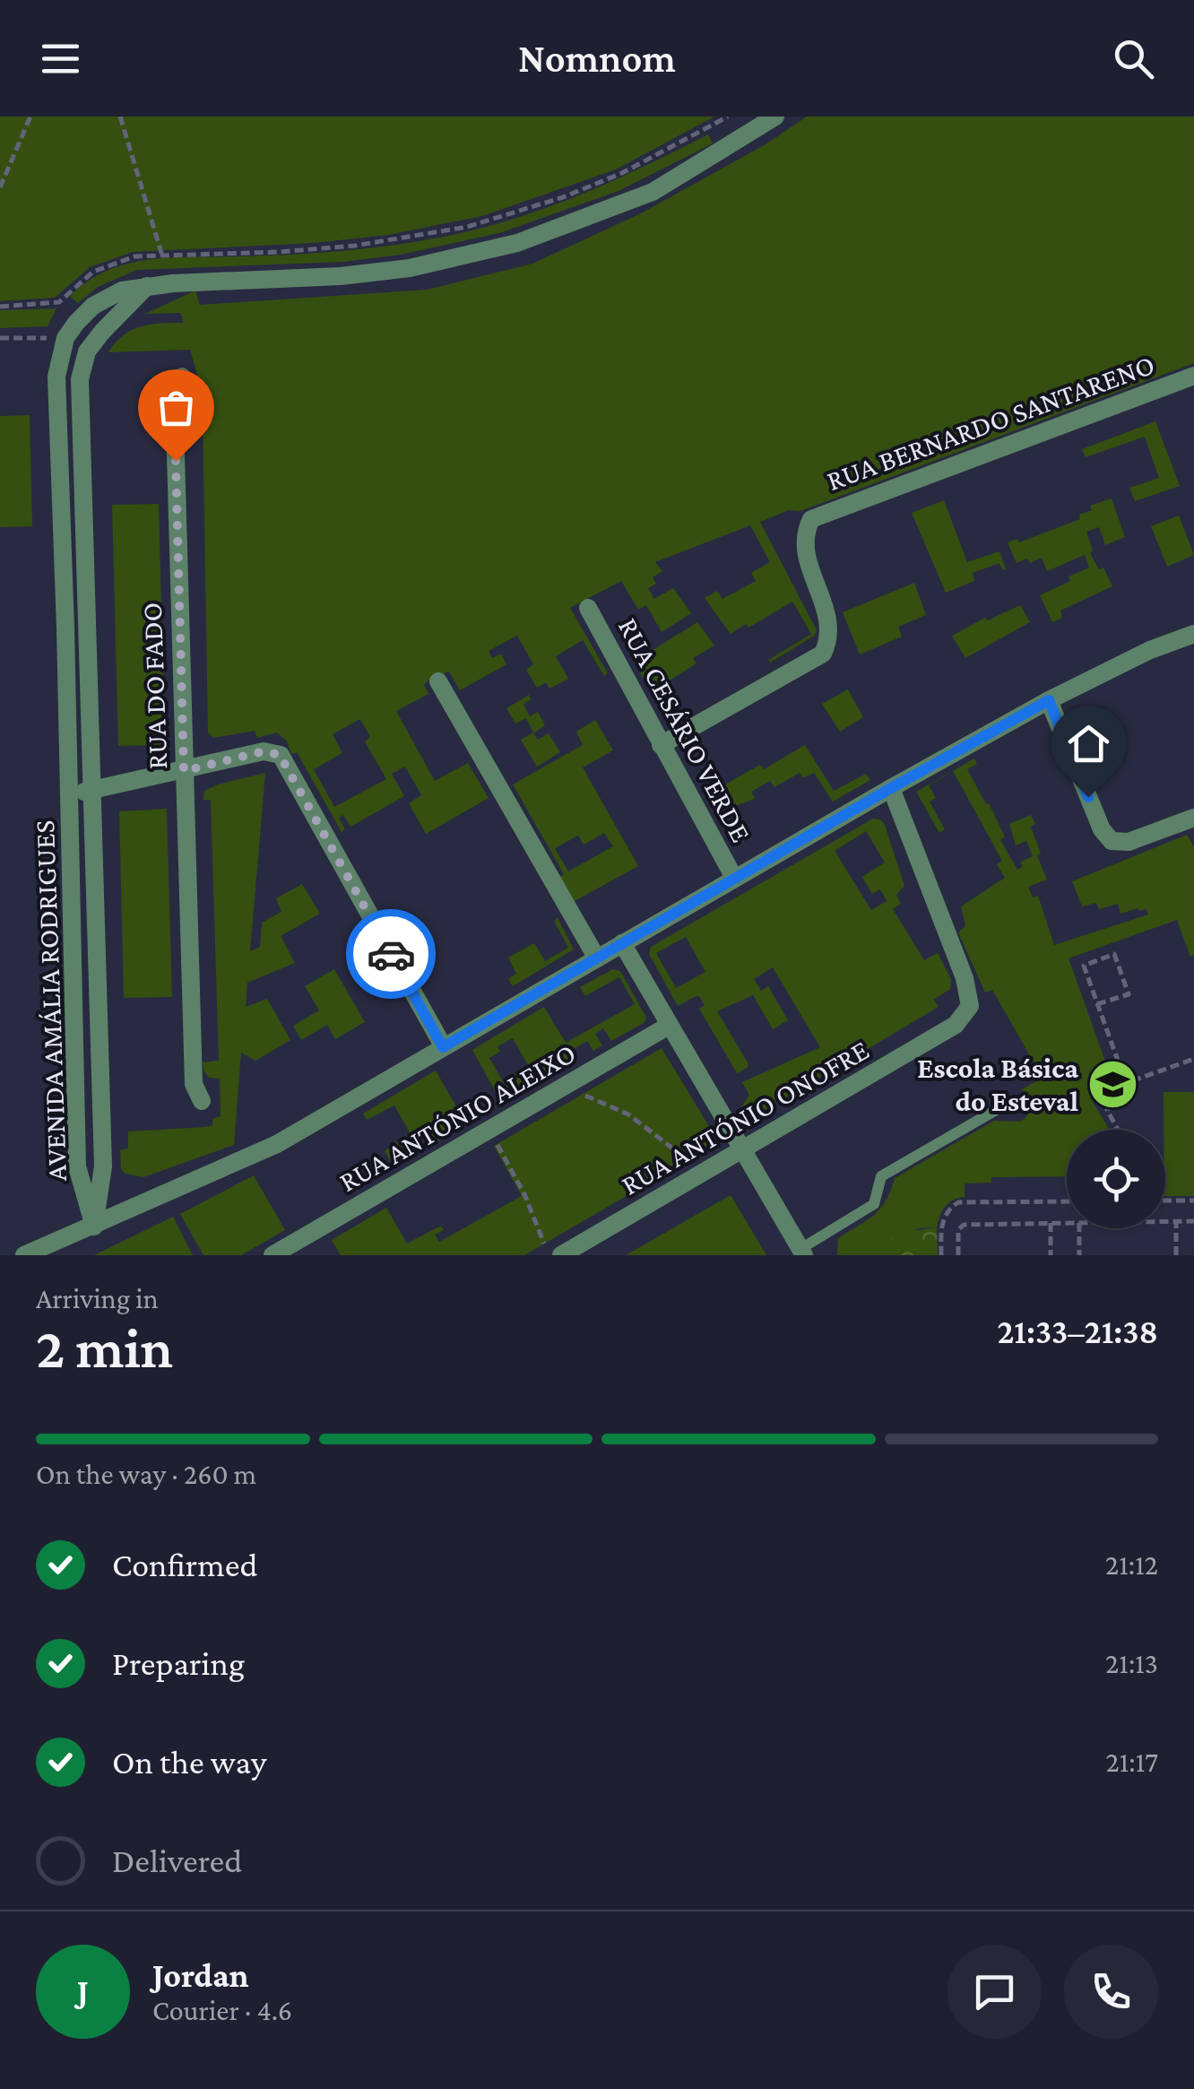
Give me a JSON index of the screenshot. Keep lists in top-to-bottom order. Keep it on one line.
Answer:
{"streets":{"street":["RUA BERNARDO SANTARENO","RUA DO FADO","RUA CESÁRIO VERDE","AVENIDA AMÁLIA RODRIGUES","RUA ANTÓNIO ALEIXO","RUA ANTÓNIO ONOFRE"]},"crossings":[["RUA BERNARDO SANTARENO","RUA CESÁRIO VERDE"]],"places":{"school or university":["Escola Básica do Esteval"]},"page":{"header":"Nomnom","heading":["2 min","Arriving in","21:33–21:38"],"panel":["Jordan","Courier · 4.6"],"bar":"On the way · 260 m","list":[["Confirmed","21:12"],["Preparing","21:13"],["On the way","21:17"],"Delivered"],"round":"J"}}
